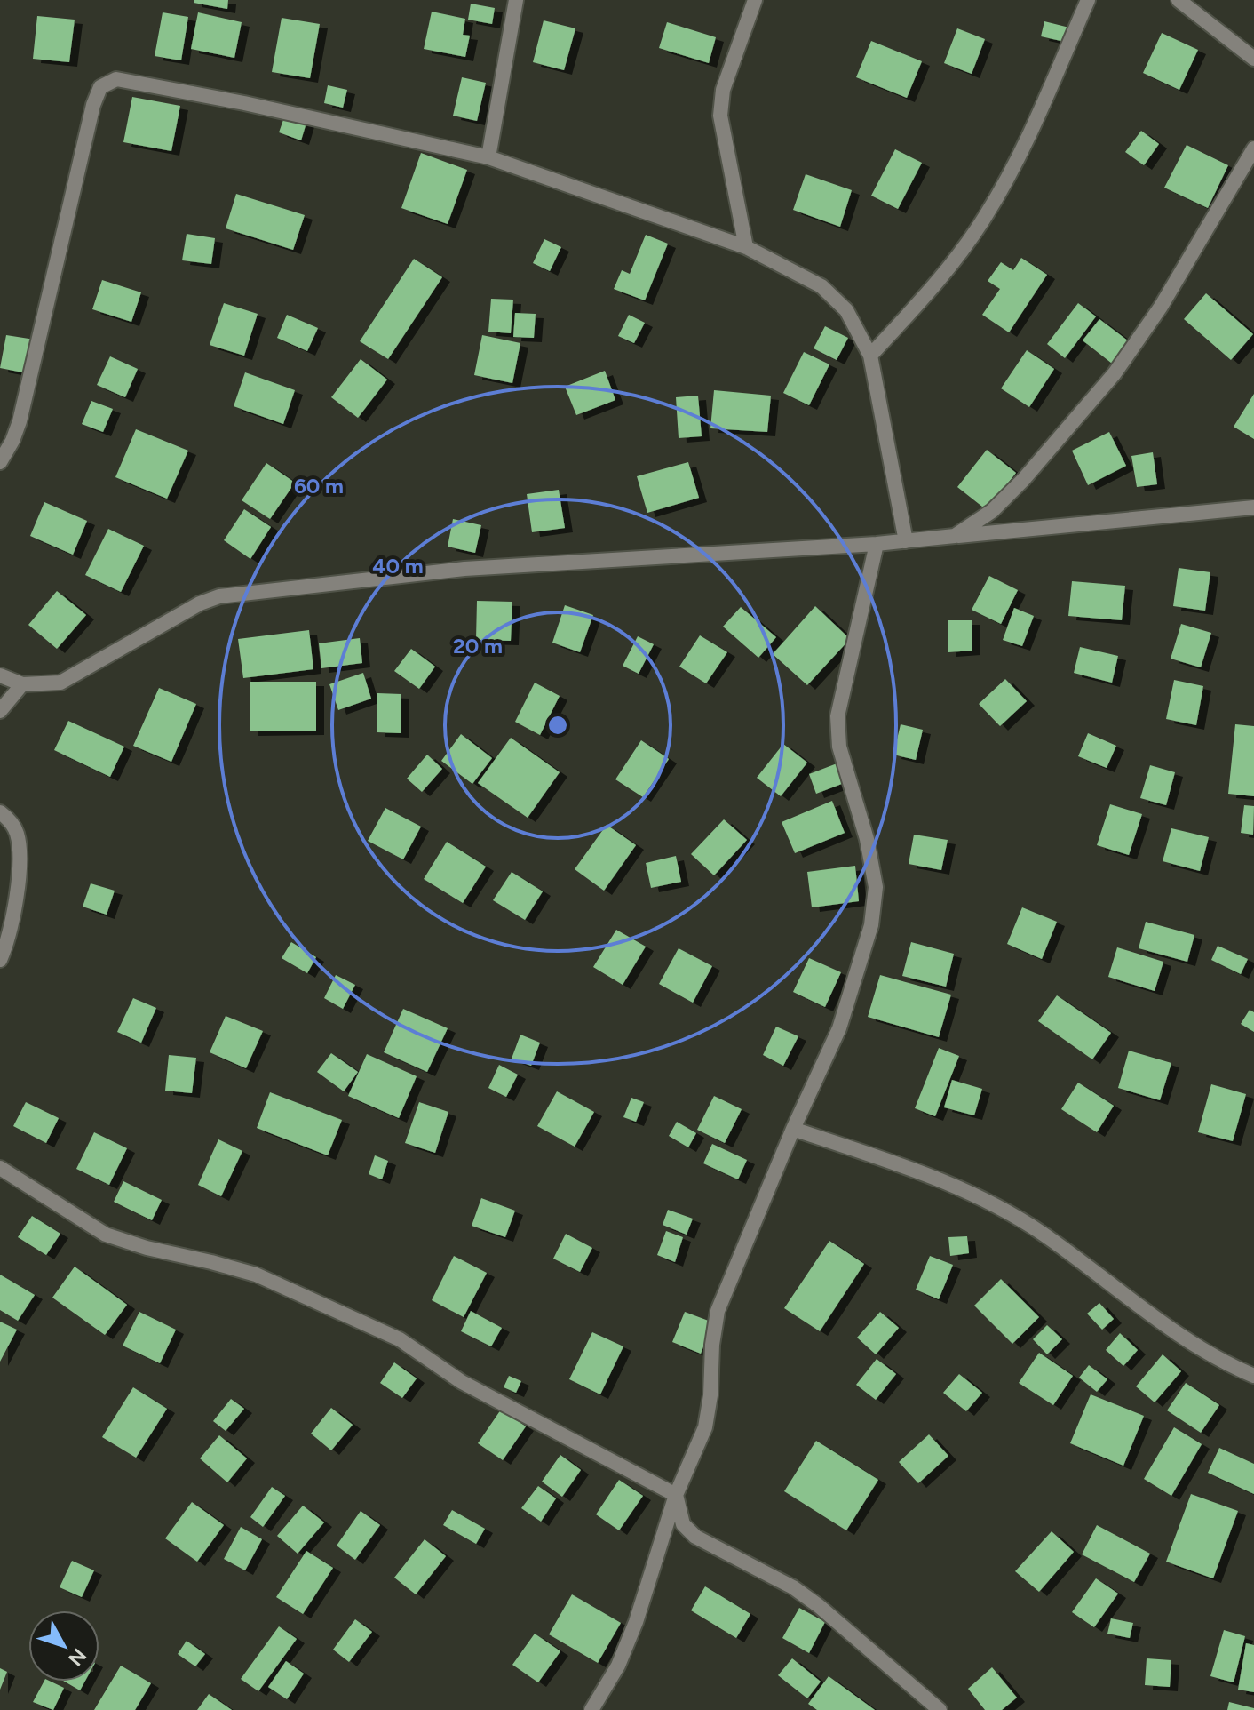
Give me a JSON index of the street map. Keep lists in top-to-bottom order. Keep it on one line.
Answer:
{"north":"bottom right","rings":["60 m","40 m","20 m"]}
